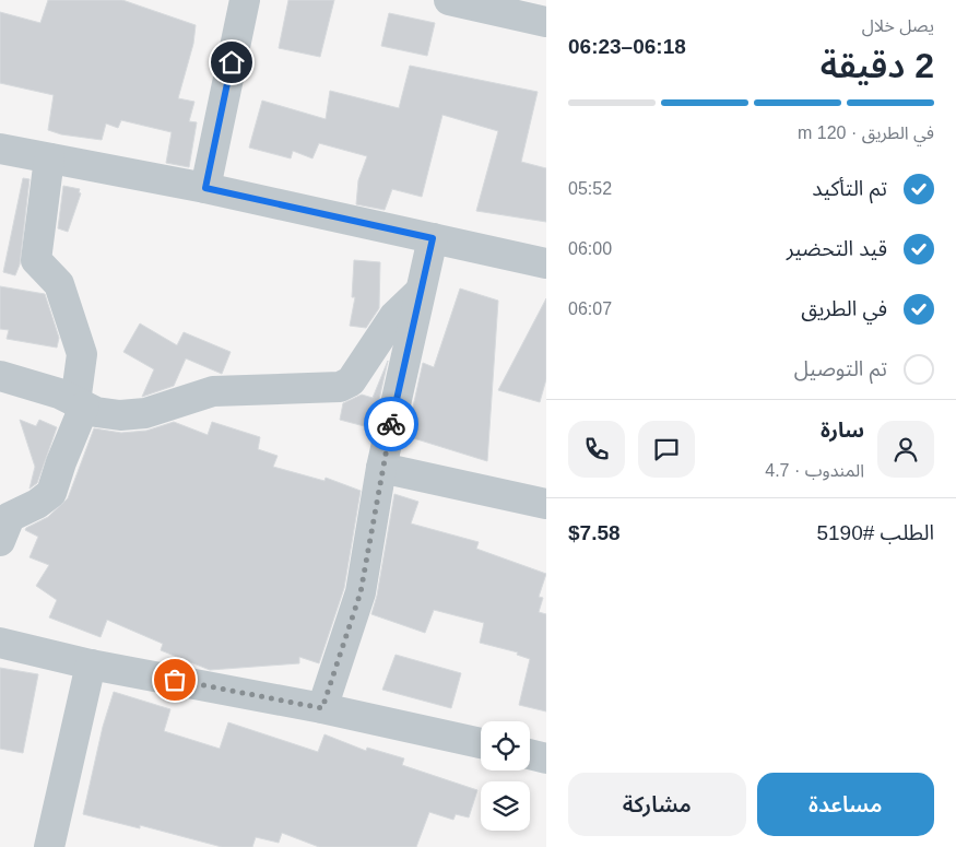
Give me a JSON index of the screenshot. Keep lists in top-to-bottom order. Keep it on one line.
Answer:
{"page":{"heading":["2 دقيقة","يصل خلال","06:18–06:23"],"panel":["سارة","المندوب · 4.7","الطلب #5190","$7.58"],"bar":"في الطريق · 120 m","list":[["تم التأكيد","05:52"],["قيد التحضير","06:00"],["في الطريق","06:07"],"تم التوصيل"],"buttons":["مساعدة","مشاركة"]}}
